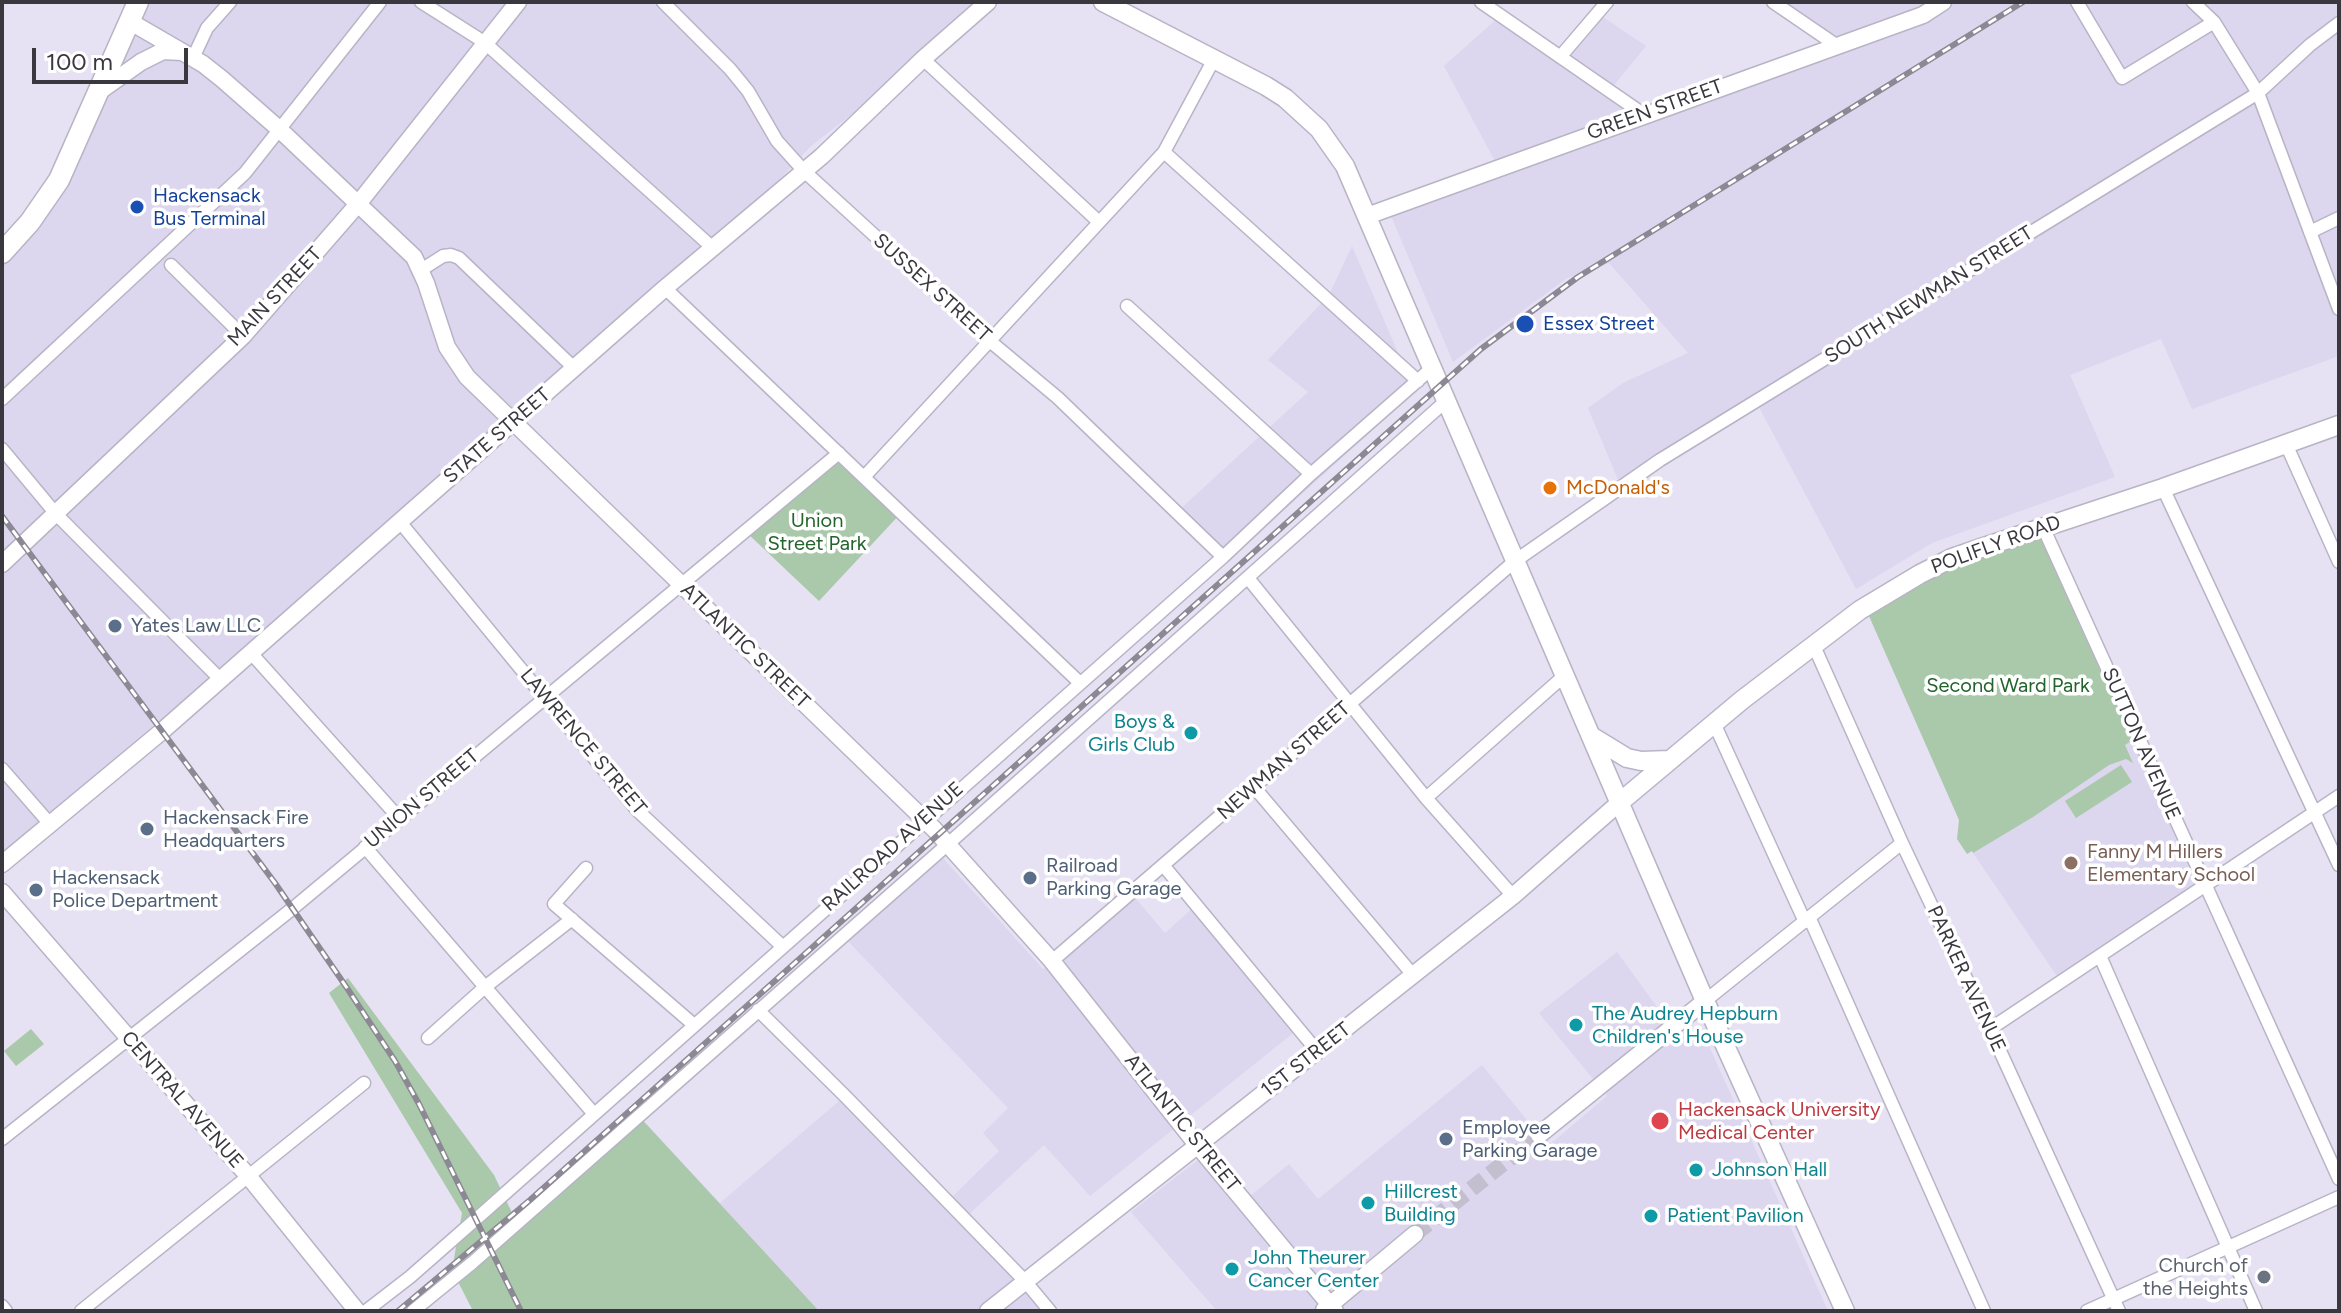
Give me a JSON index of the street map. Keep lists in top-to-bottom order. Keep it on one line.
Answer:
{"streets":{"main road":["POLIFLY ROAD"],"street":["GREEN STREET","SUSSEX STREET","SOUTH NEWMAN STREET","MAIN STREET","STATE STREET","ATLANTIC STREET","LAWRENCE STREET","SUTTON AVENUE","NEWMAN STREET","UNION STREET","RAILROAD AVENUE","PARKER AVENUE","1ST STREET","CENTRAL AVENUE"]},"crossings":[["SUSSEX STREET","STATE STREET"],["SUSSEX STREET","RAILROAD AVENUE"],["SOUTH NEWMAN STREET","NEWMAN STREET"],["MAIN STREET","ATLANTIC STREET"],["STATE STREET","ATLANTIC STREET"],["STATE STREET","LAWRENCE STREET"],["POLIFLY ROAD","SUTTON AVENUE"],["POLIFLY ROAD","PARKER AVENUE"],["POLIFLY ROAD","1ST STREET"],["ATLANTIC STREET","NEWMAN STREET"],["ATLANTIC STREET","UNION STREET"],["ATLANTIC STREET","RAILROAD AVENUE"],["ATLANTIC STREET","1ST STREET"],["LAWRENCE STREET","UNION STREET"],["LAWRENCE STREET","RAILROAD AVENUE"],["UNION STREET","CENTRAL AVENUE"]],"parks":["Union Street Park","Second Ward Park"],"places":["Hackensack Bus Terminal","Essex Street","McDonald's","Yates Law LLC","Boys & Girls Club","Hackensack Fire Headquarters","Fanny M Hillers Elementary School","Railroad Parking Garage","Hackensack Police Department","The Audrey Hepburn Children's House","Hackensack University Medical Center","Employee Parking Garage","Johnson Hall","Hillcrest Building","Patient Pavilion","John Theurer Cancer Center","Church of the Heights"],"scale_bar":"100 m"}
